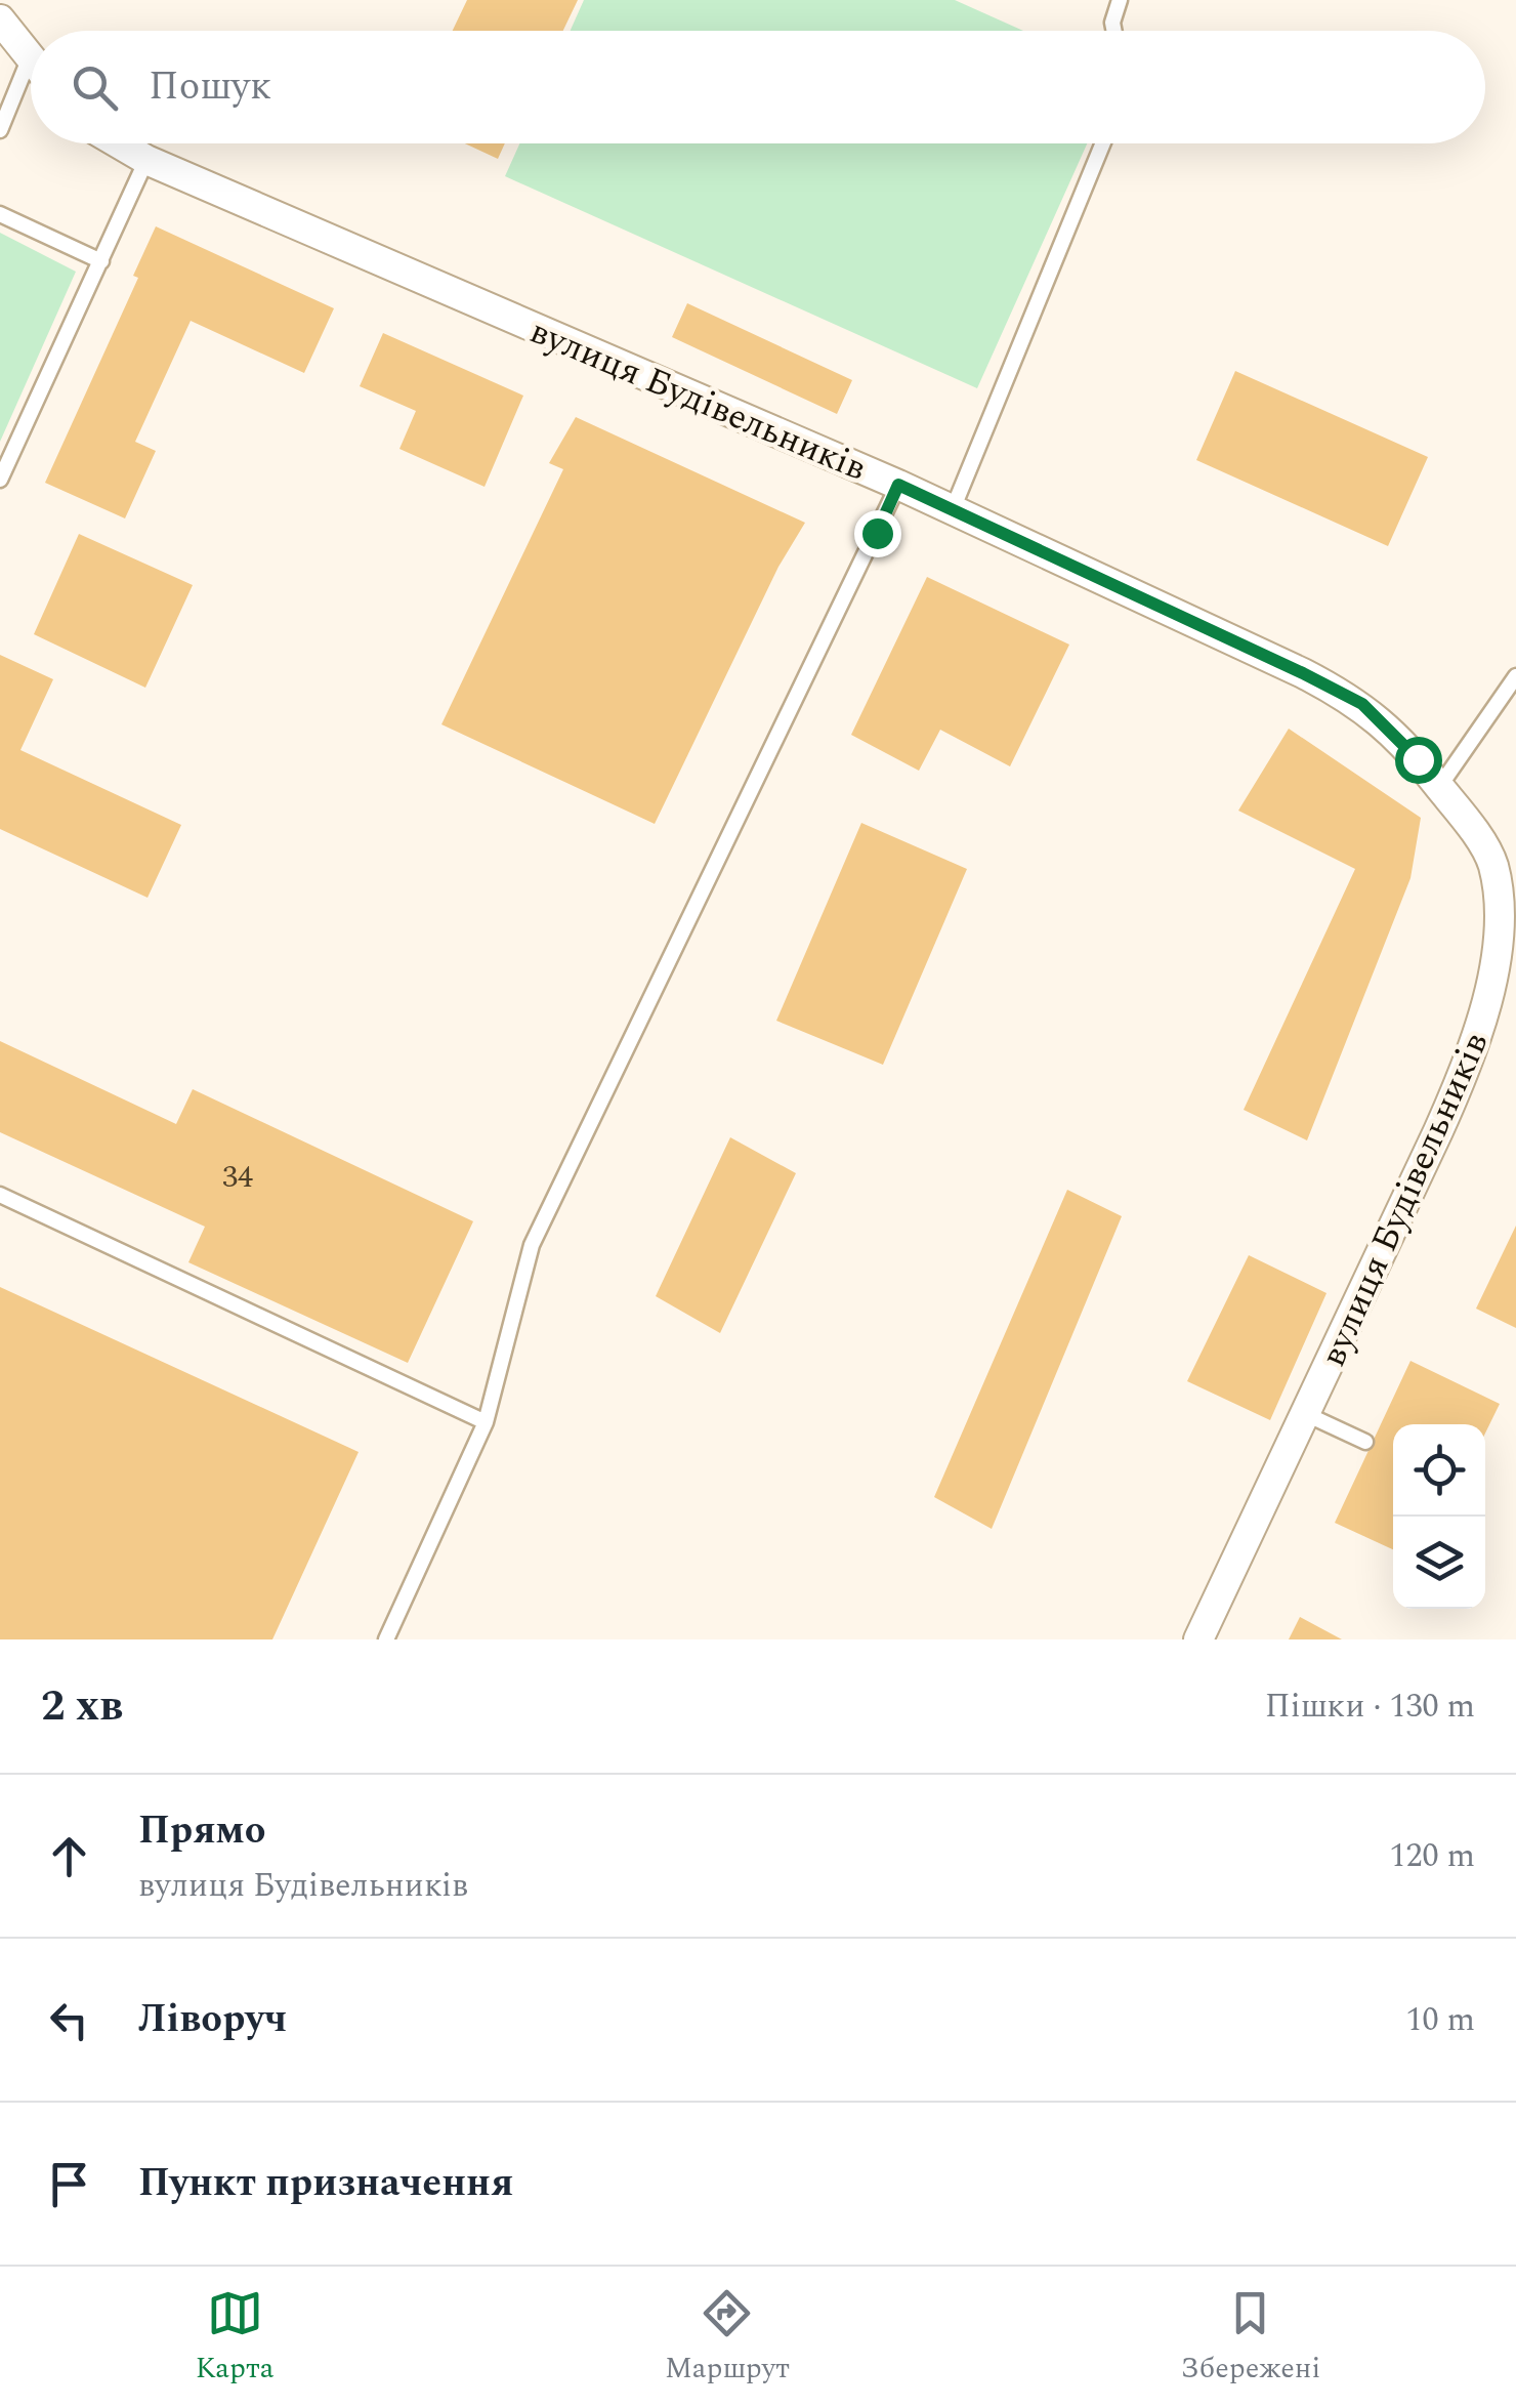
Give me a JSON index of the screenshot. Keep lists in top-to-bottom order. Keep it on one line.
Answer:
{"streets":{"street":["вулиця Будівельників"]},"house_numbers":["34"],"page":{"search":"Пошук","heading":["2 хв","Пішки · 130 m"],"list":[["Прямо","вулиця Будівельників","120 m"],["Ліворуч","10 m"],"Пункт призначення"],"nav":["Карта","Маршрут","Збережені"]}}
